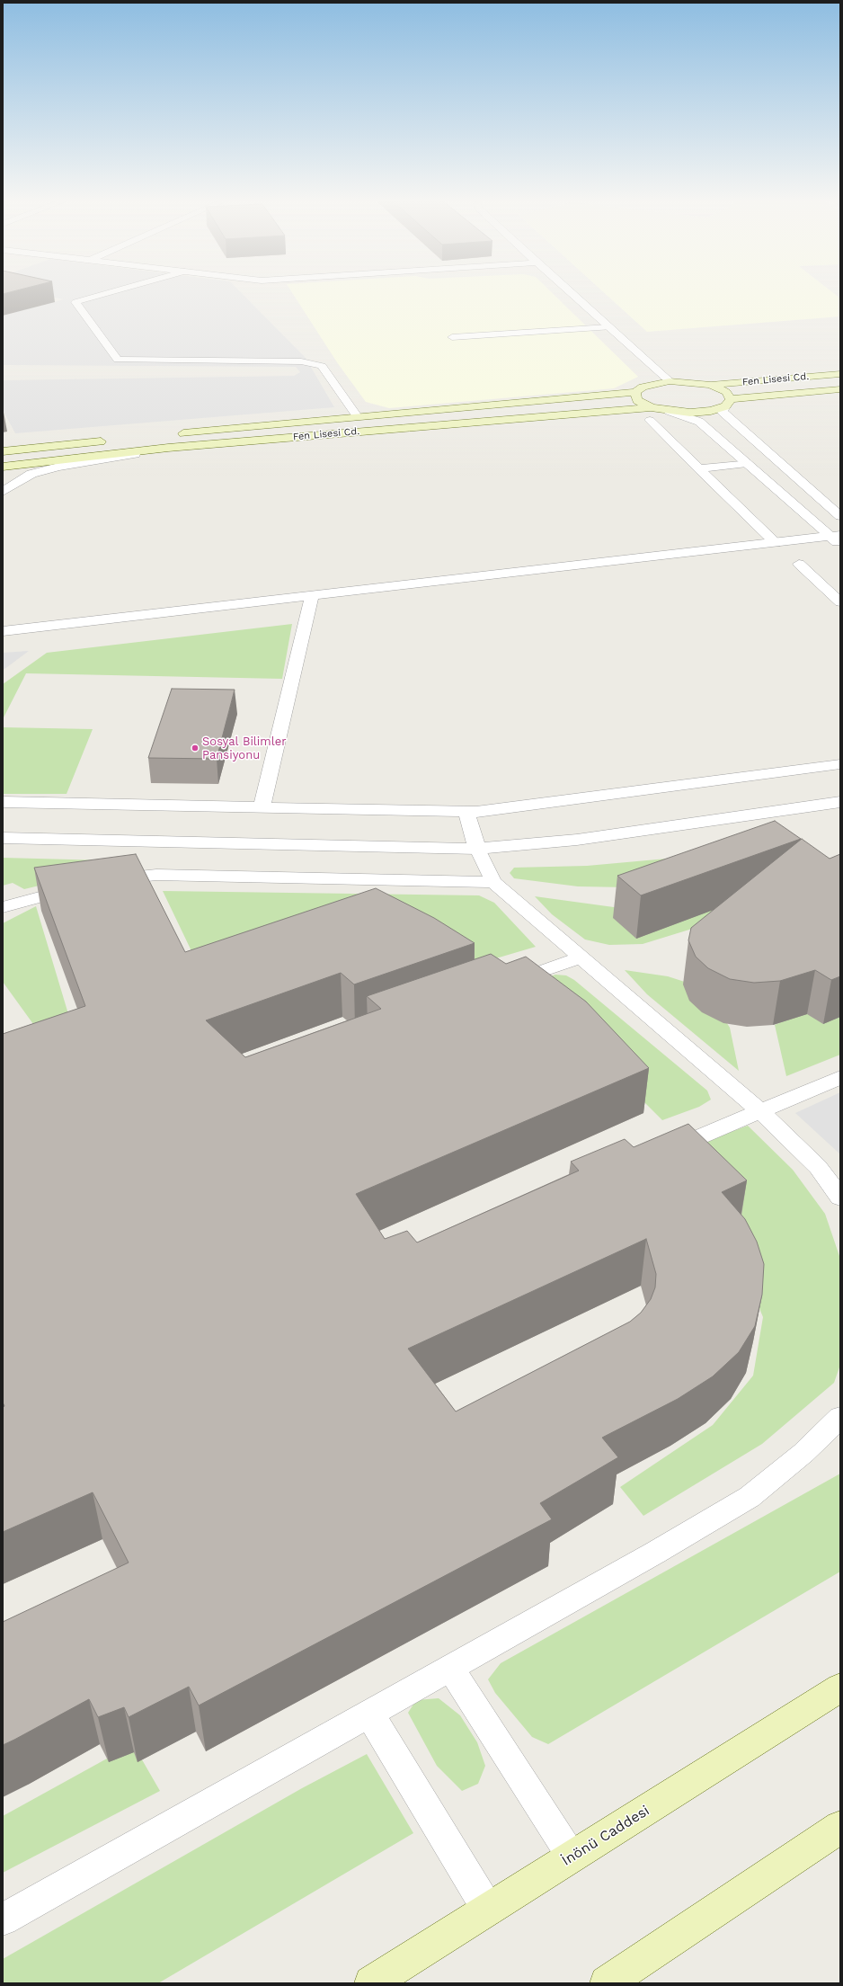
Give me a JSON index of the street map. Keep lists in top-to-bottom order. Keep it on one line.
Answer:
{"streets":{"street":["Fen Lisesi Cd.","İnönü Caddesi"]},"places":["Sosyal Bilimler Pansiyonu"]}
